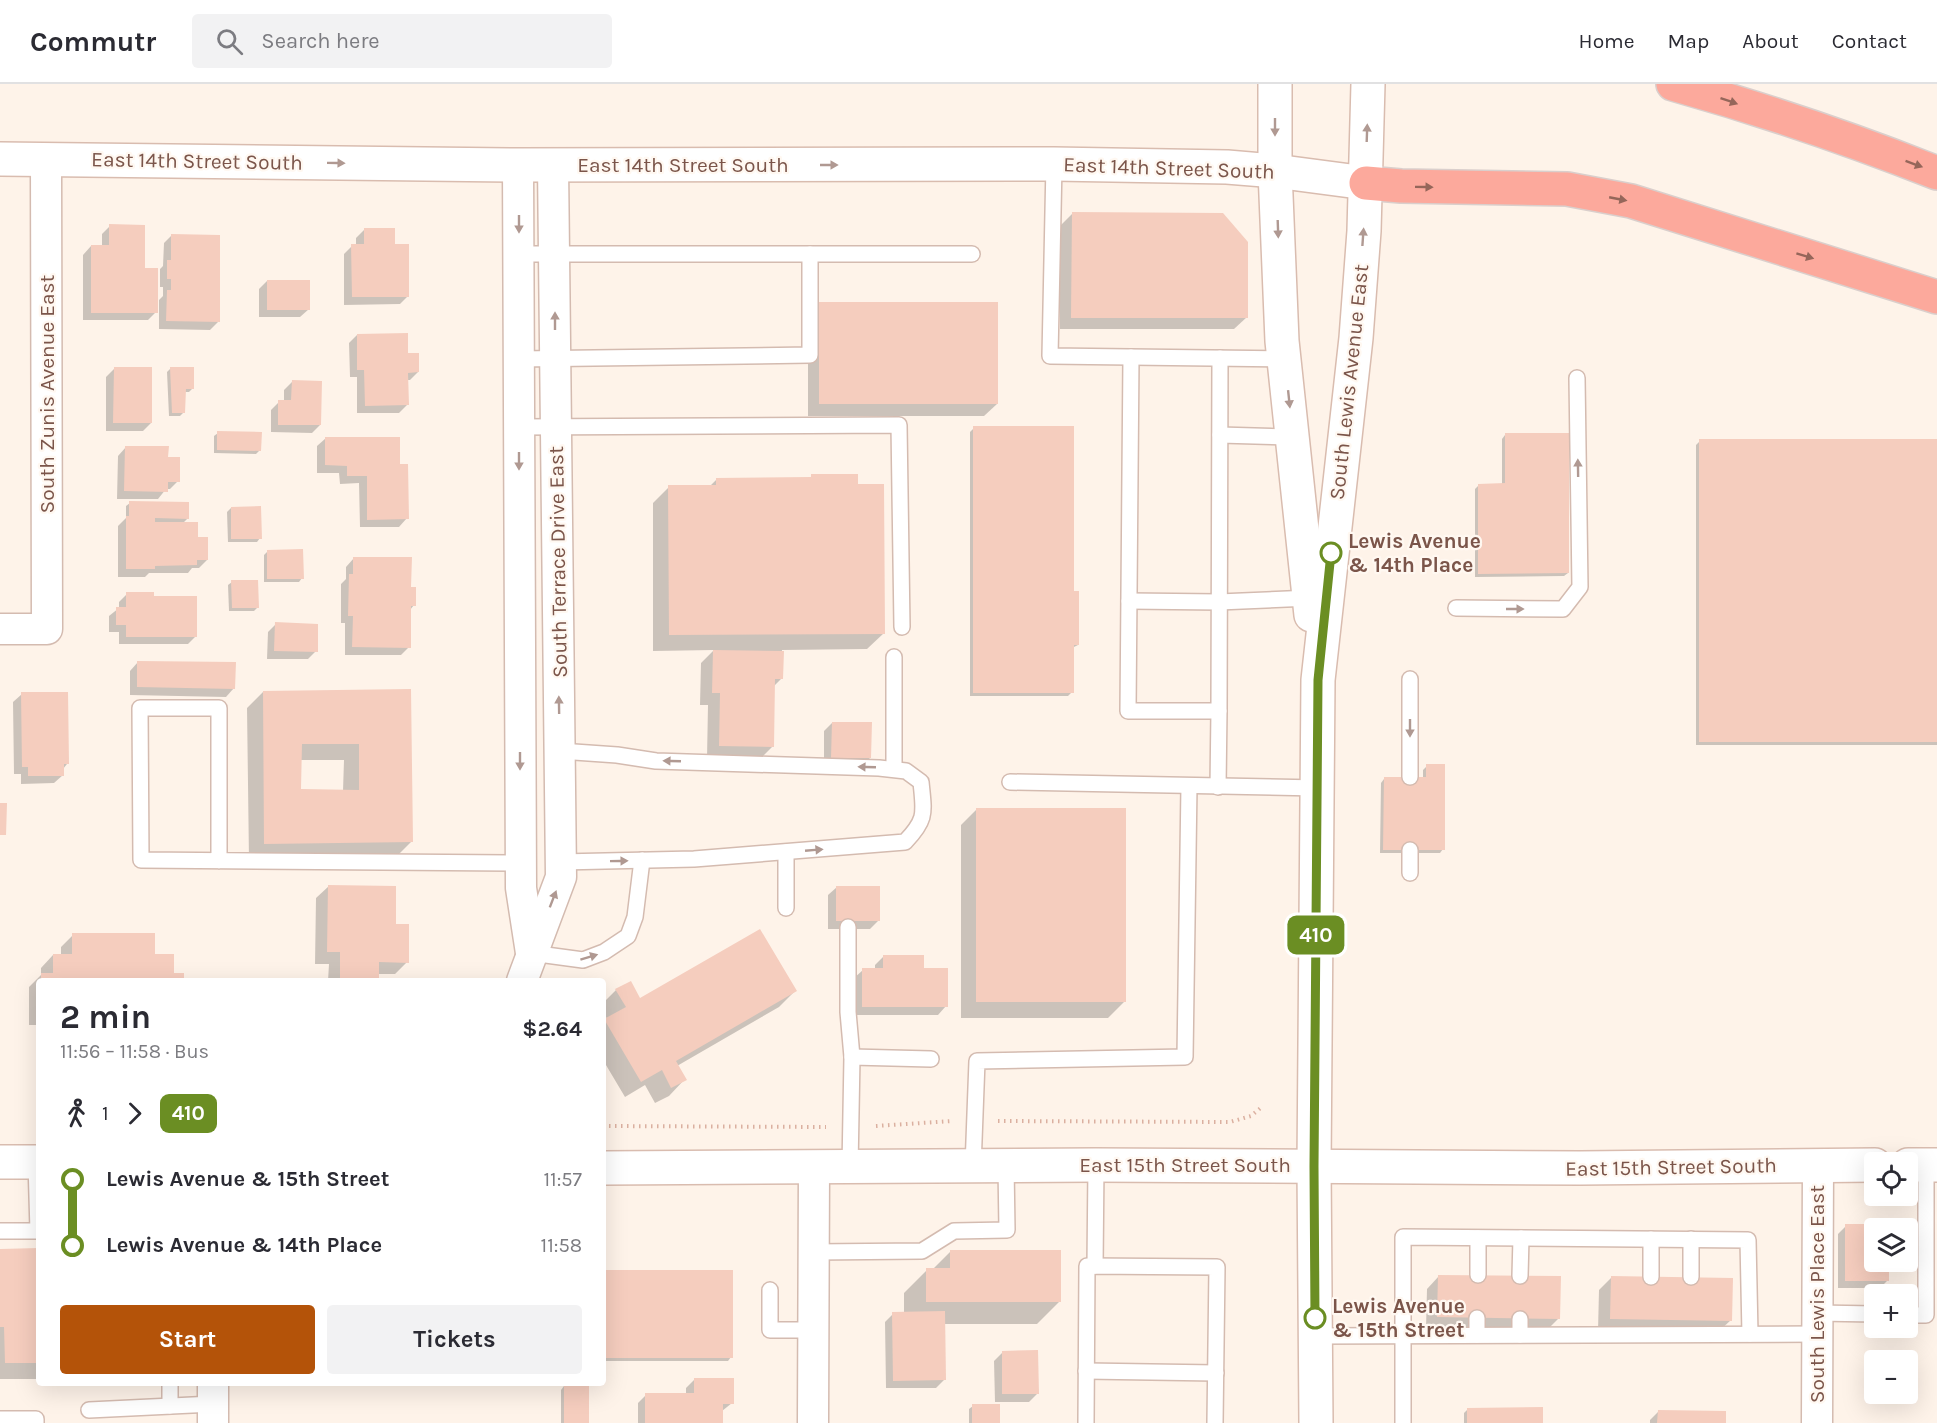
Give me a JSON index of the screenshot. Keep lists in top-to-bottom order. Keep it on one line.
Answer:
{"streets":{"street":["East 14th Street South","South Lewis Avenue East","South Zunis Avenue East","South Terrace Drive East","East 15th Street South","South Lewis Place East"]},"crossings":[["East 14th Street South","South Lewis Avenue East"],["East 14th Street South","South Zunis Avenue East"],["East 14th Street South","South Terrace Drive East"],["South Lewis Avenue East","East 15th Street South"],["East 15th Street South","South Lewis Place East"]],"one_way":["East 14th Street South"],"places":["Lewis Avenue & 14th Place","Lewis Avenue & 15th Street"],"lines":["bus line 410"],"page":{"header":"Commutr","search":"Search here","nav":["Home","Map","About","Contact"],"on_map":"410","heading":["2 min","11:56 – 11:58 · Bus","$2.64"],"legs":["1","410"],"list":[{"name":"Lewis Avenue & 15th Street","value":"11:57"},{"name":"Lewis Avenue & 14th Place","value":"11:58"}],"map_buttons":["+","−"],"buttons":["Start","Tickets"]}}
